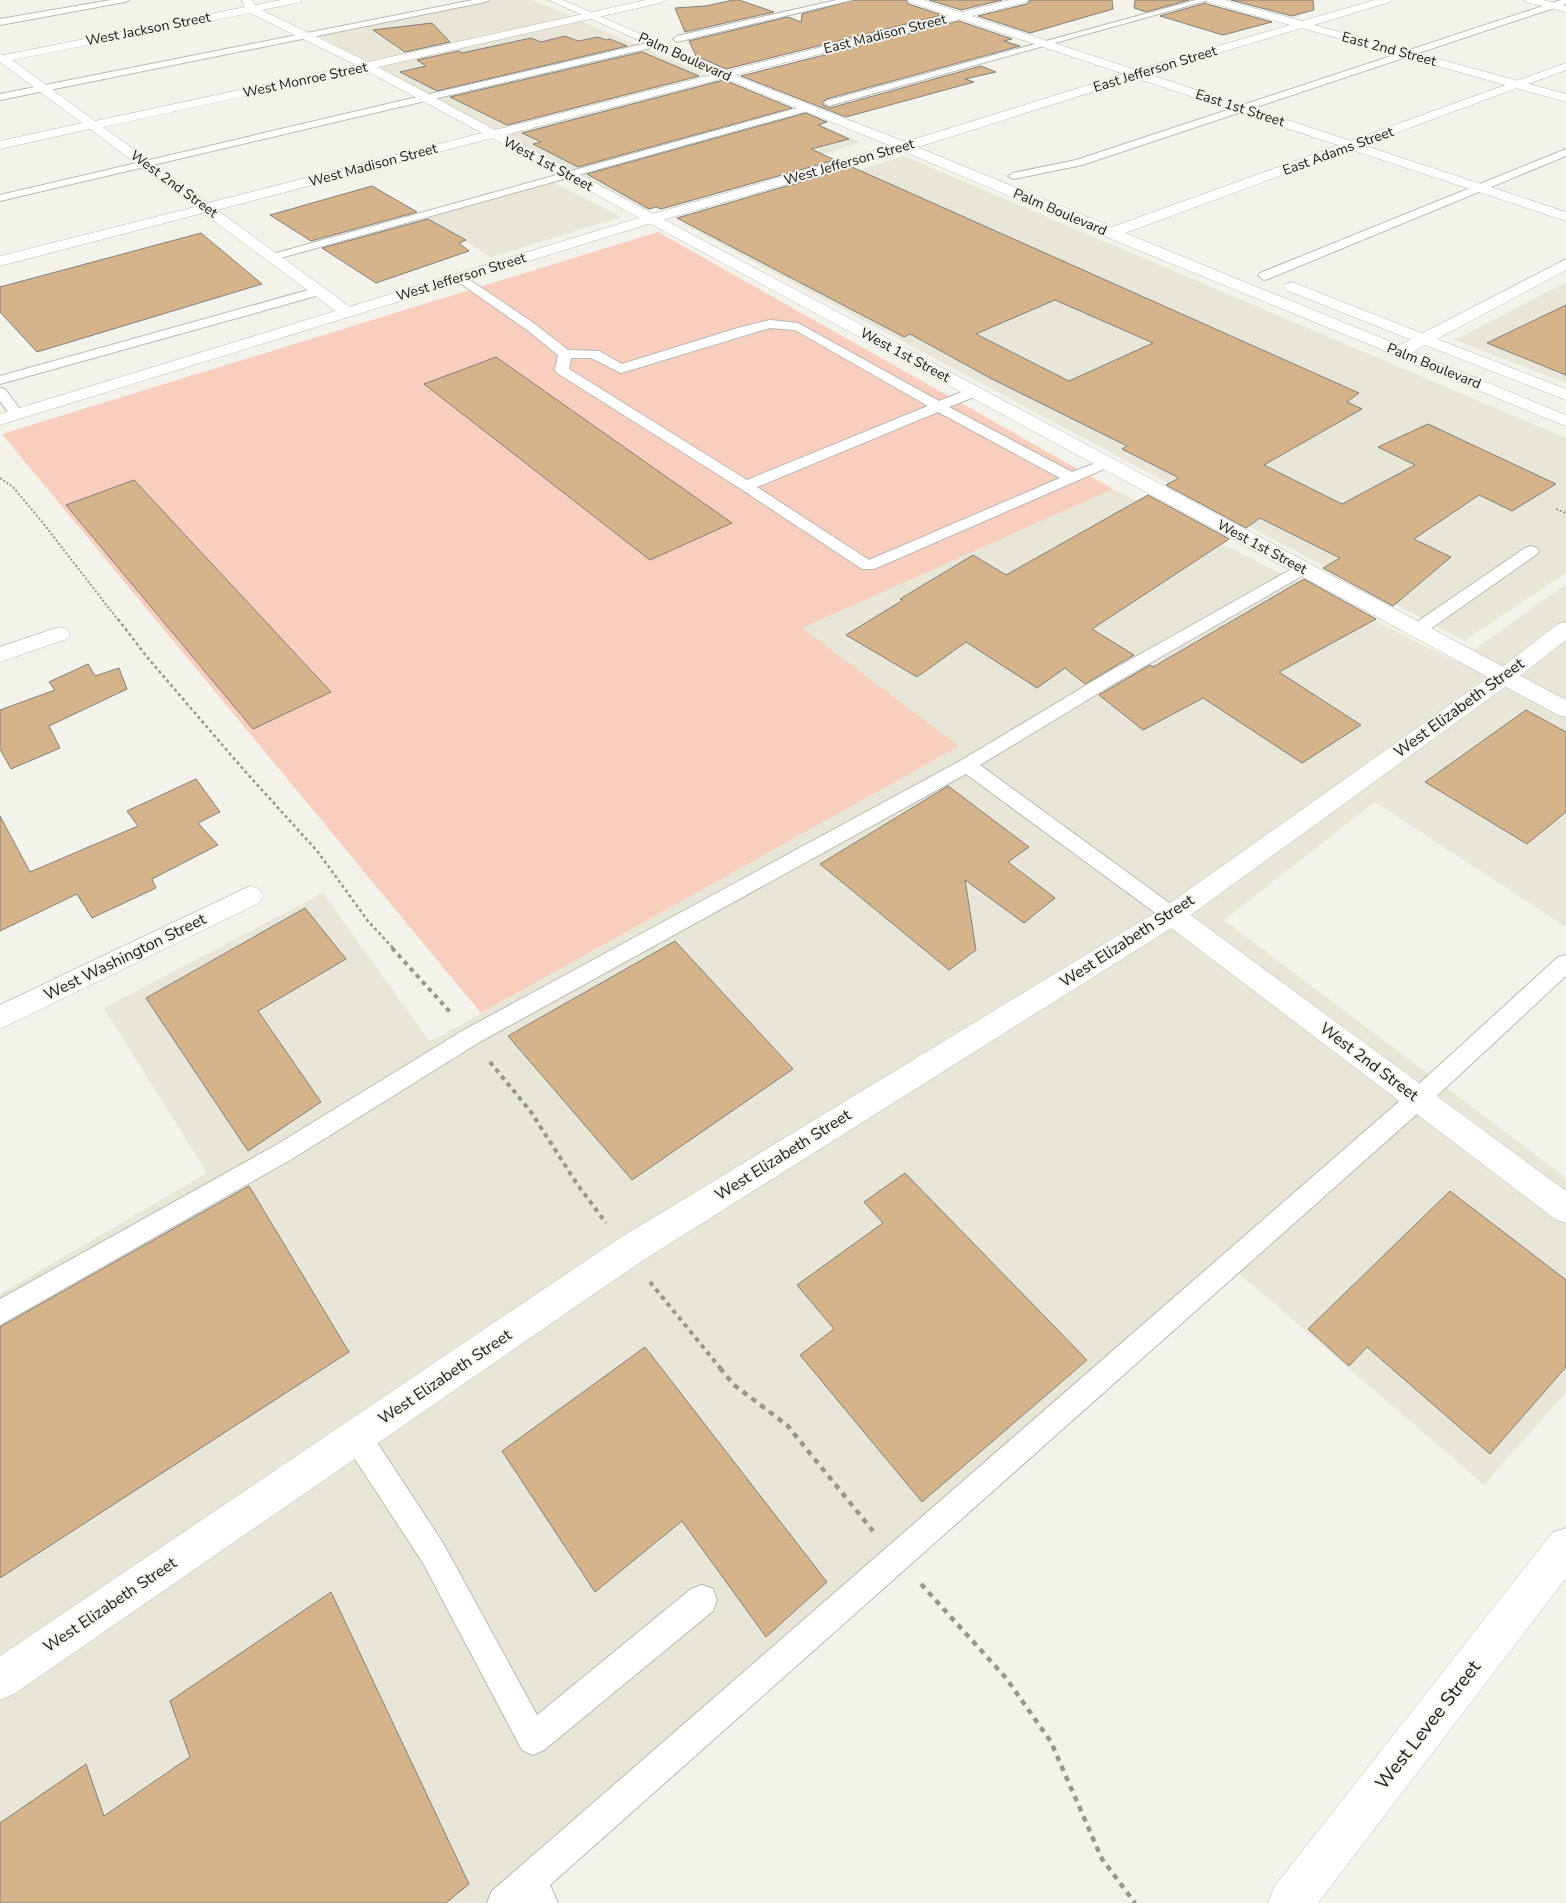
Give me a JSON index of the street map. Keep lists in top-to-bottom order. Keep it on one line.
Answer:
{"streets":{"street":["West Jackson Street","East Madison Street","East 2nd Street","Palm Boulevard","East Jefferson Street","West Monroe Street","East 1st Street","East Adams Street","West Jefferson Street","West 1st Street","West Madison Street","West 2nd Street","West Elizabeth Street","West Washington Street","West Levee Street"]},"crossings":[["West Jackson Street","West 1st Street"],["West Jackson Street","West 2nd Street"],["East Madison Street","Palm Boulevard"],["East Madison Street","East 1st Street"],["East Madison Street","West Madison Street"],["East 2nd Street","East Jefferson Street"],["East 2nd Street","East Adams Street"],["Palm Boulevard","West Monroe Street"],["Palm Boulevard","East Adams Street"],["Palm Boulevard","West Jefferson Street"],["Palm Boulevard","West Madison Street"],["East Jefferson Street","East 1st Street"],["East Jefferson Street","West Jefferson Street"],["West Monroe Street","West 1st Street"],["West Monroe Street","West 2nd Street"],["East 1st Street","East Adams Street"],["West Jefferson Street","West 1st Street"],["West Jefferson Street","West 2nd Street"],["West 1st Street","West Madison Street"],["West 1st Street","West Elizabeth Street"],["West Madison Street","West 2nd Street"],["West 2nd Street","West Elizabeth Street"]]}
